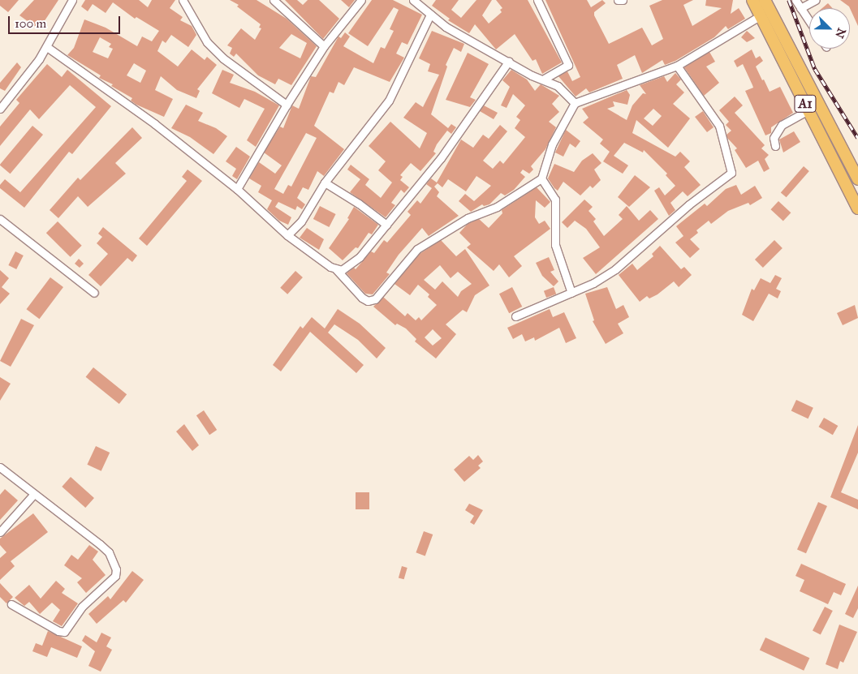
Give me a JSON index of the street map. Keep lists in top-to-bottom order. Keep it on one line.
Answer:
{"streets":{"highway":["A1"]},"scale_bar":"100 m","north":"bottom right"}
